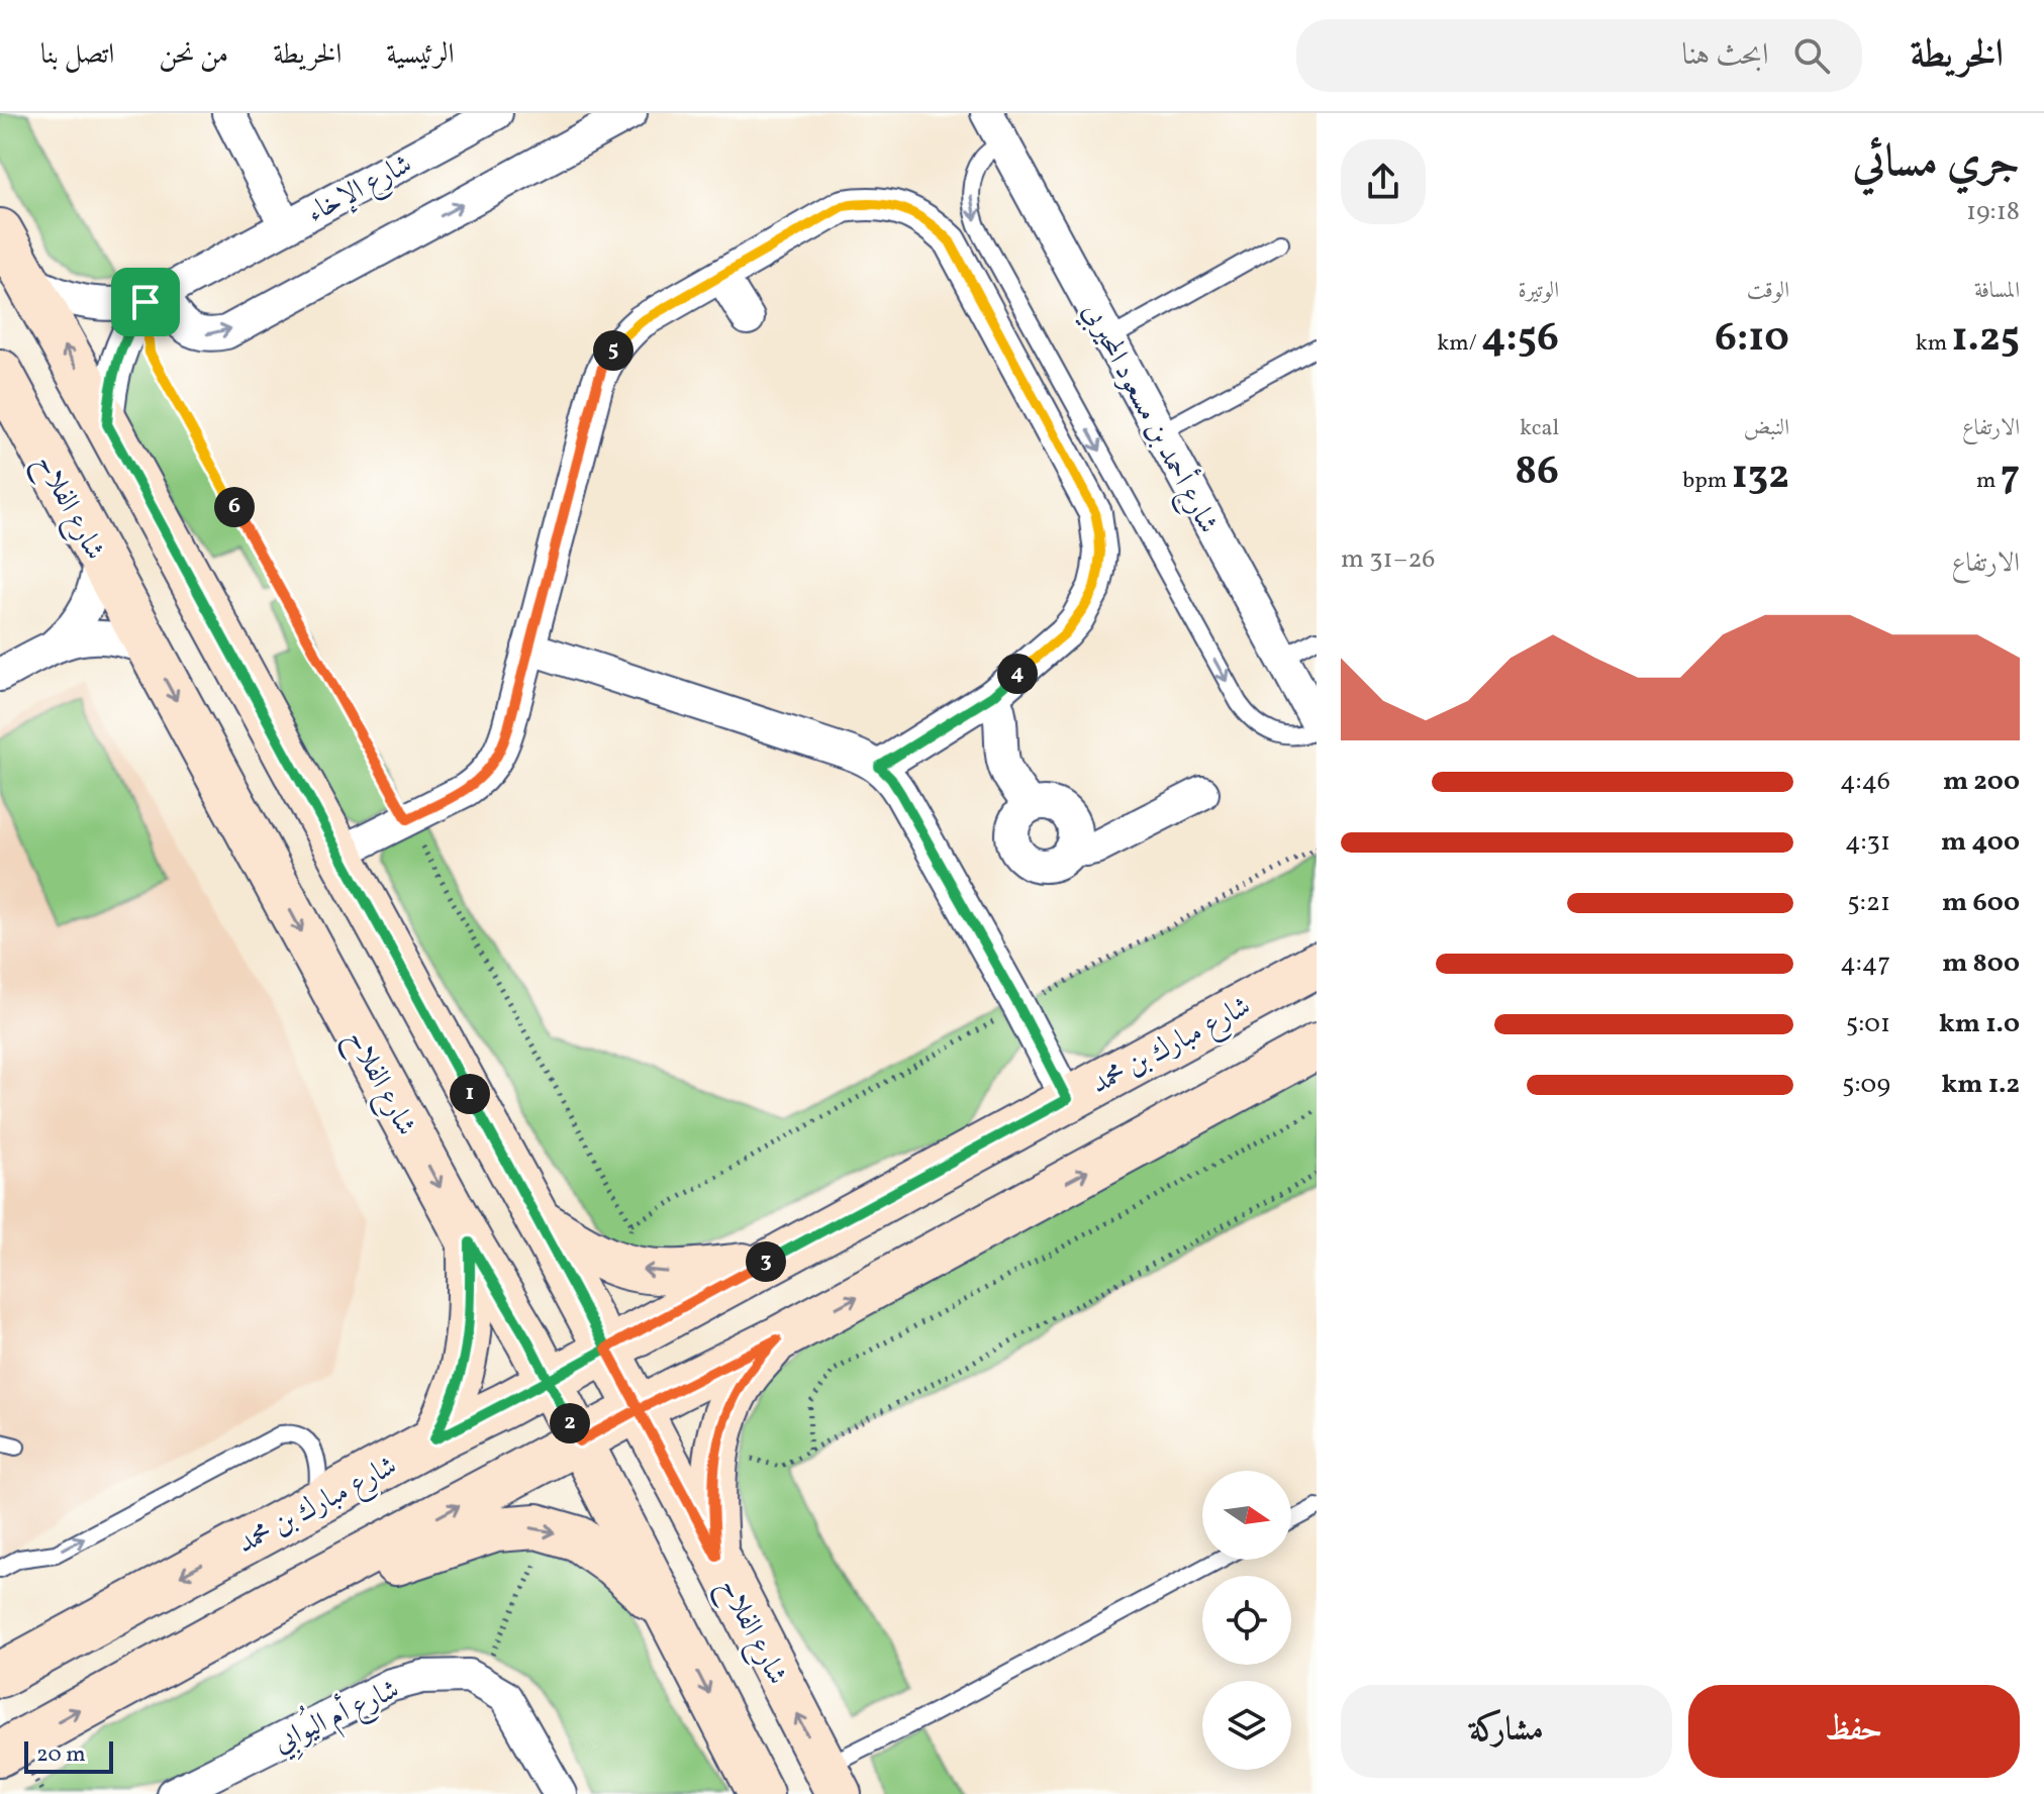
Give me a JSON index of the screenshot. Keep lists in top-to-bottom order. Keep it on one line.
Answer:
{"streets":{"main road":["شارع الفلاح","شارع مبارك بن محمد"],"street":["شارع الإخاء","شارع أحمد بن مسعود المحيربي","شارع أم اليُوابِي"]},"crossings":[["شارع الإخاء","شارع الفلاح"],["شارع الفلاح","شارع مبارك بن محمد"]],"scale_bar":"20 m","north":"right","page":{"header":"الخريطة","search":"ابحث هنا","nav":["الرئيسية","الخريطة","من نحن","اتصل بنا"],"heading":["جري مسائي","19:18"],"stats":[["المسافة","1.25 km"],["الوقت","6:10"],["الوتيرة","4:56 /km"],["الارتفاع","7 m"],["النبض","132 bpm"],["kcal","86"]],"pins":["5","6","4","1","3","2"],"chart":["الارتفاع","26–31 m"],"list":[{"name":"200 m","note":"4:46"},{"name":"400 m","note":"4:31"},{"name":"600 m","note":"5:21"},{"name":"800 m","note":"4:47"},{"name":"1.0 km","note":"5:01"},{"name":"1.2 km","note":"5:09"}],"buttons":["حفظ","مشاركة"],"scale":"20 m"}}
